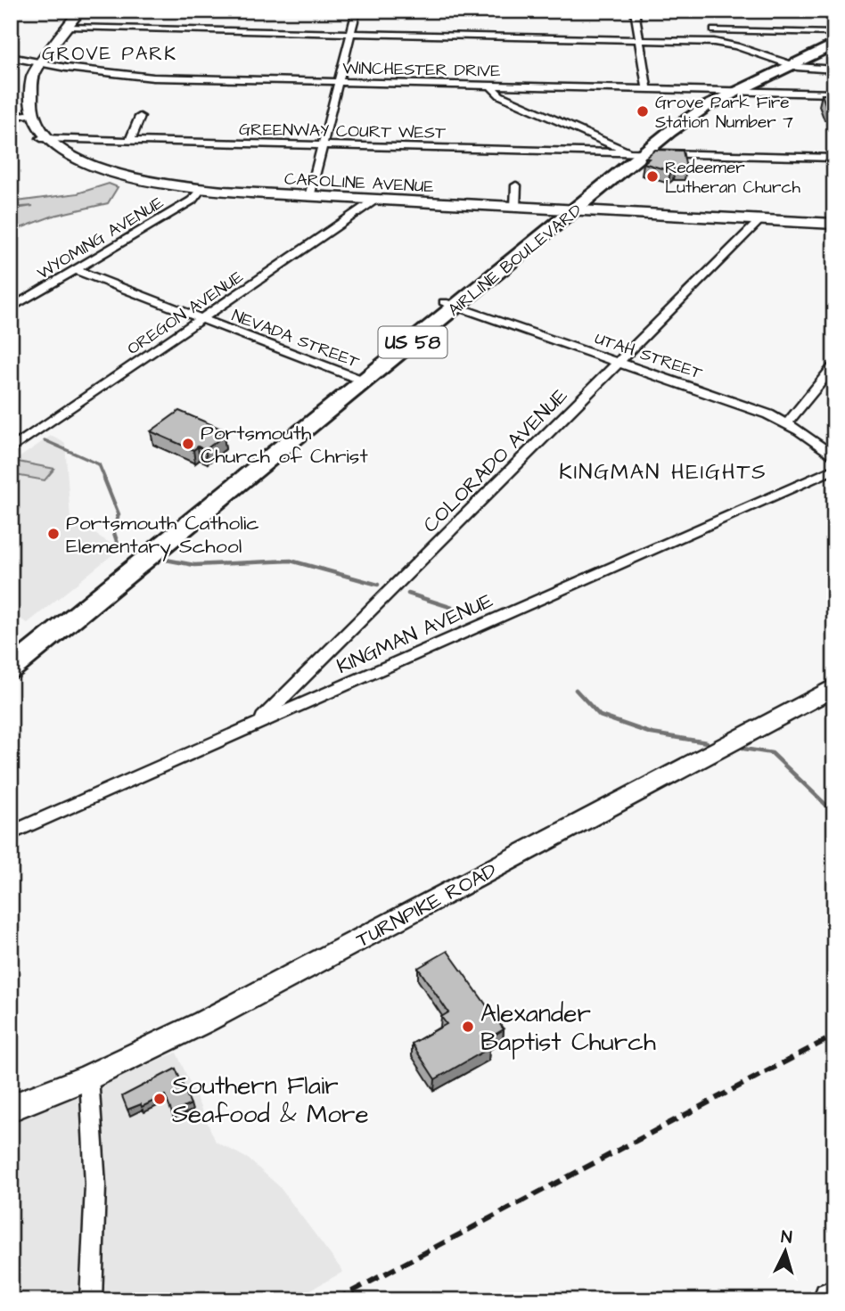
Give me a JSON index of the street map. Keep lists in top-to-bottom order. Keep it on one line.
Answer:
{"streets":{"main road":["AIRLINE BOULEVARD","US 58"],"street":["WINCHESTER DRIVE","GREENWAY COURT WEST","CAROLINE AVENUE","WYOMING AVENUE","OREGON AVENUE","NEVADA STREET","UTAH STREET","COLORADO AVENUE","KINGMAN AVENUE","TURNPIKE ROAD"]},"crossings":[["WINCHESTER DRIVE","AIRLINE BOULEVARD"],["GREENWAY COURT WEST","CAROLINE AVENUE"],["GREENWAY COURT WEST","AIRLINE BOULEVARD"],["CAROLINE AVENUE","WYOMING AVENUE"],["CAROLINE AVENUE","AIRLINE BOULEVARD"],["CAROLINE AVENUE","OREGON AVENUE"],["CAROLINE AVENUE","COLORADO AVENUE"],["WYOMING AVENUE","NEVADA STREET"],["AIRLINE BOULEVARD","NEVADA STREET"],["AIRLINE BOULEVARD","UTAH STREET"],["OREGON AVENUE","NEVADA STREET"],["UTAH STREET","COLORADO AVENUE"],["COLORADO AVENUE","KINGMAN AVENUE"]],"districts":["GROVE PARK","KINGMAN HEIGHTS"],"places":["Grove Park Fire Station Number 7","Redeemer Lutheran Church","Portsmouth Church of Christ","Portsmouth Catholic Elementary School","Alexander Baptist Church","Southern Flair Seafood & More"],"north":"top"}
